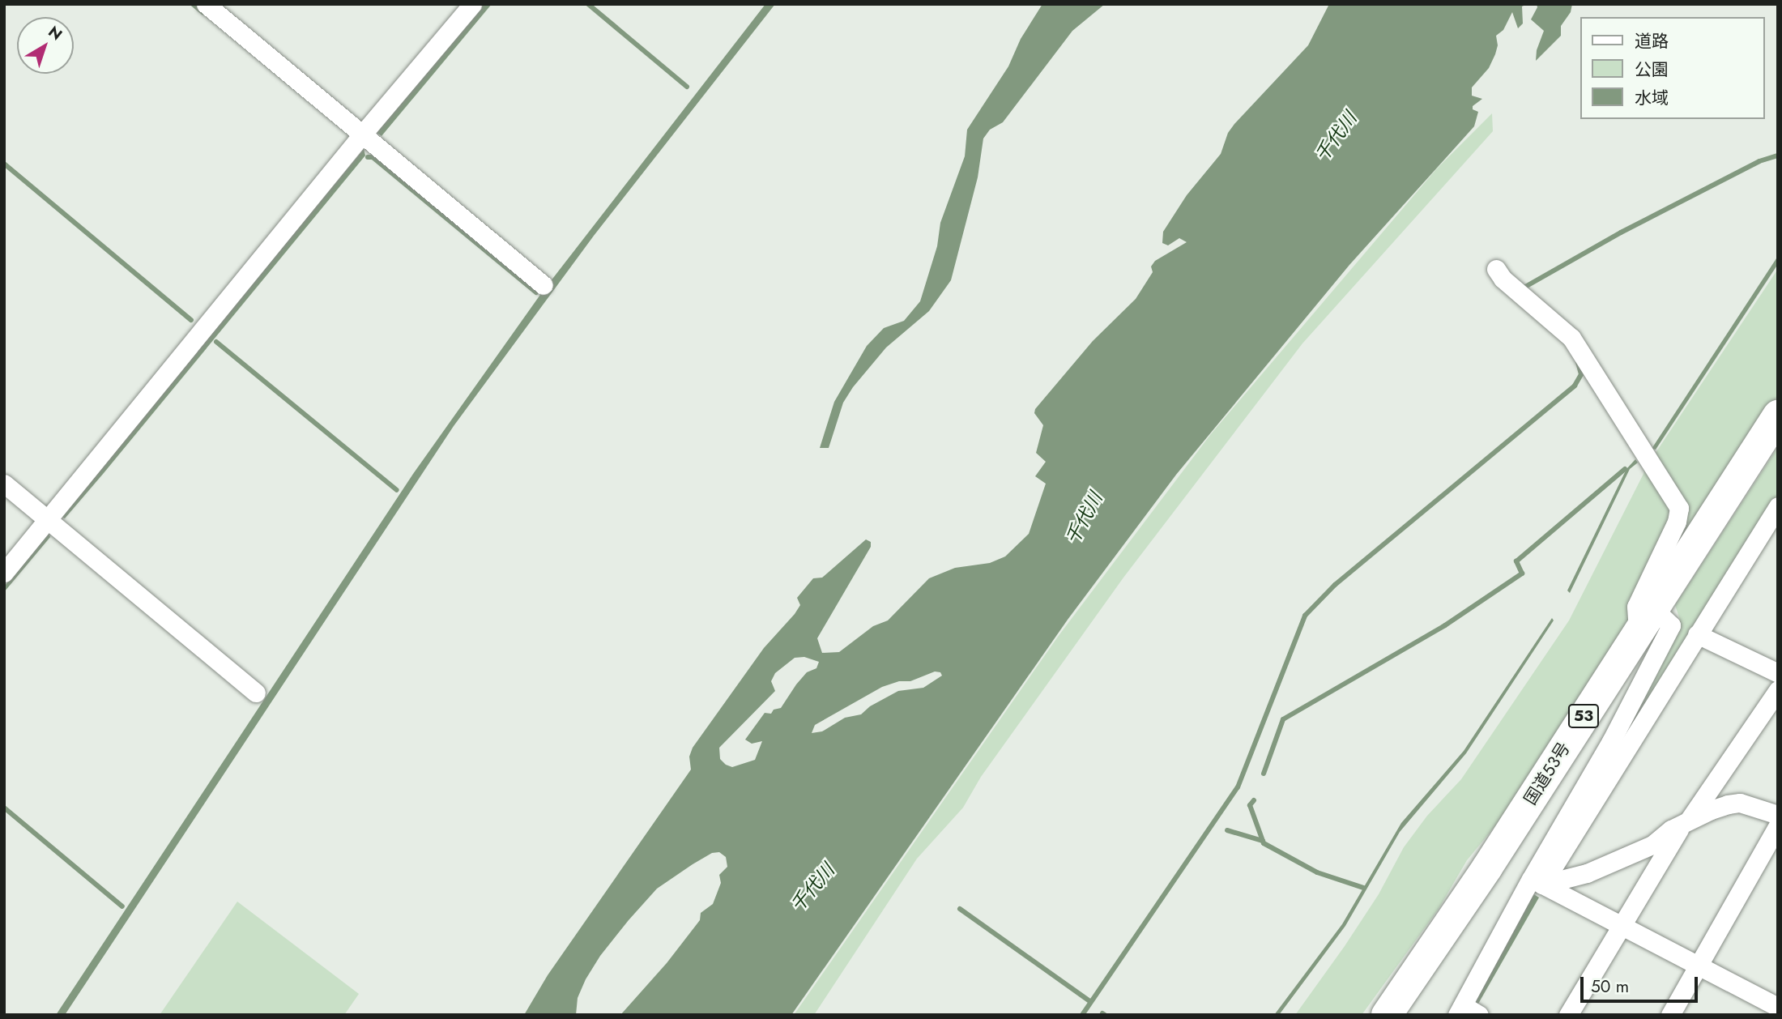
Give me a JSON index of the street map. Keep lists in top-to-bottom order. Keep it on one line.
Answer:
{"streets":{"highway":["53","国道53号"]},"water":["千代川"],"legend":["道路","公園","水域"],"scale_bar":"50 m","north":"top right"}
